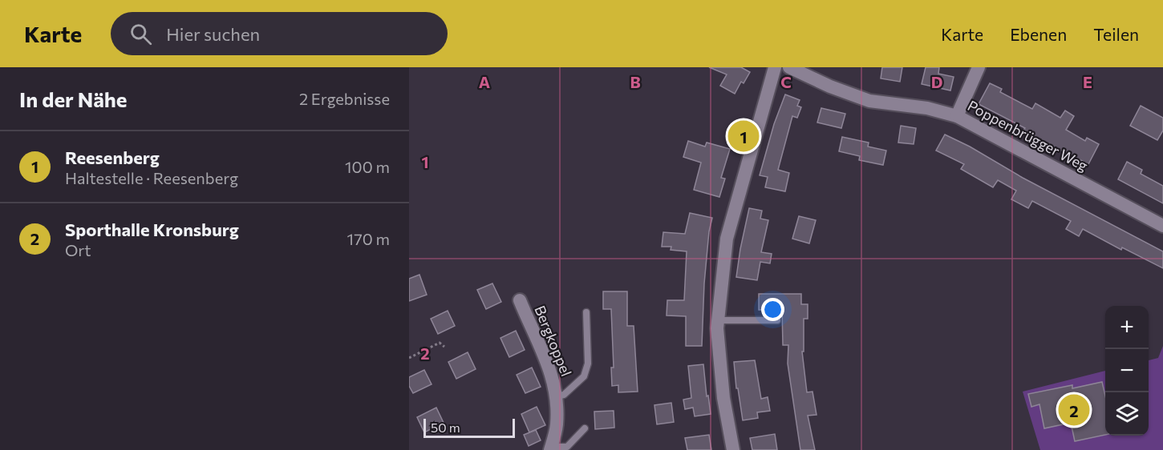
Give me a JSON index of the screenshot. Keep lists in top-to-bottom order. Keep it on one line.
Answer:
{"streets":{"street":["Poppenbrügger Weg","Bergkoppel"]},"scale_bar":"50 m","page":{"header":"Karte","search":"Hier suchen","nav":["Karte","Ebenen","Teilen"],"heading":["In der Nähe","2 Ergebnisse"],"pins":["1","2"],"list":[{"mark":"1","name":"Reesenberg","note":"Haltestelle · Reesenberg","value":"100 m"},{"mark":"2","name":"Sporthalle Kronsburg","note":"Ort","value":"170 m"}],"map_buttons":["+","−"],"scale":"50 m"},"grid":{"columns":["A","B","C","D","E"],"rows":["1","2"]}}
